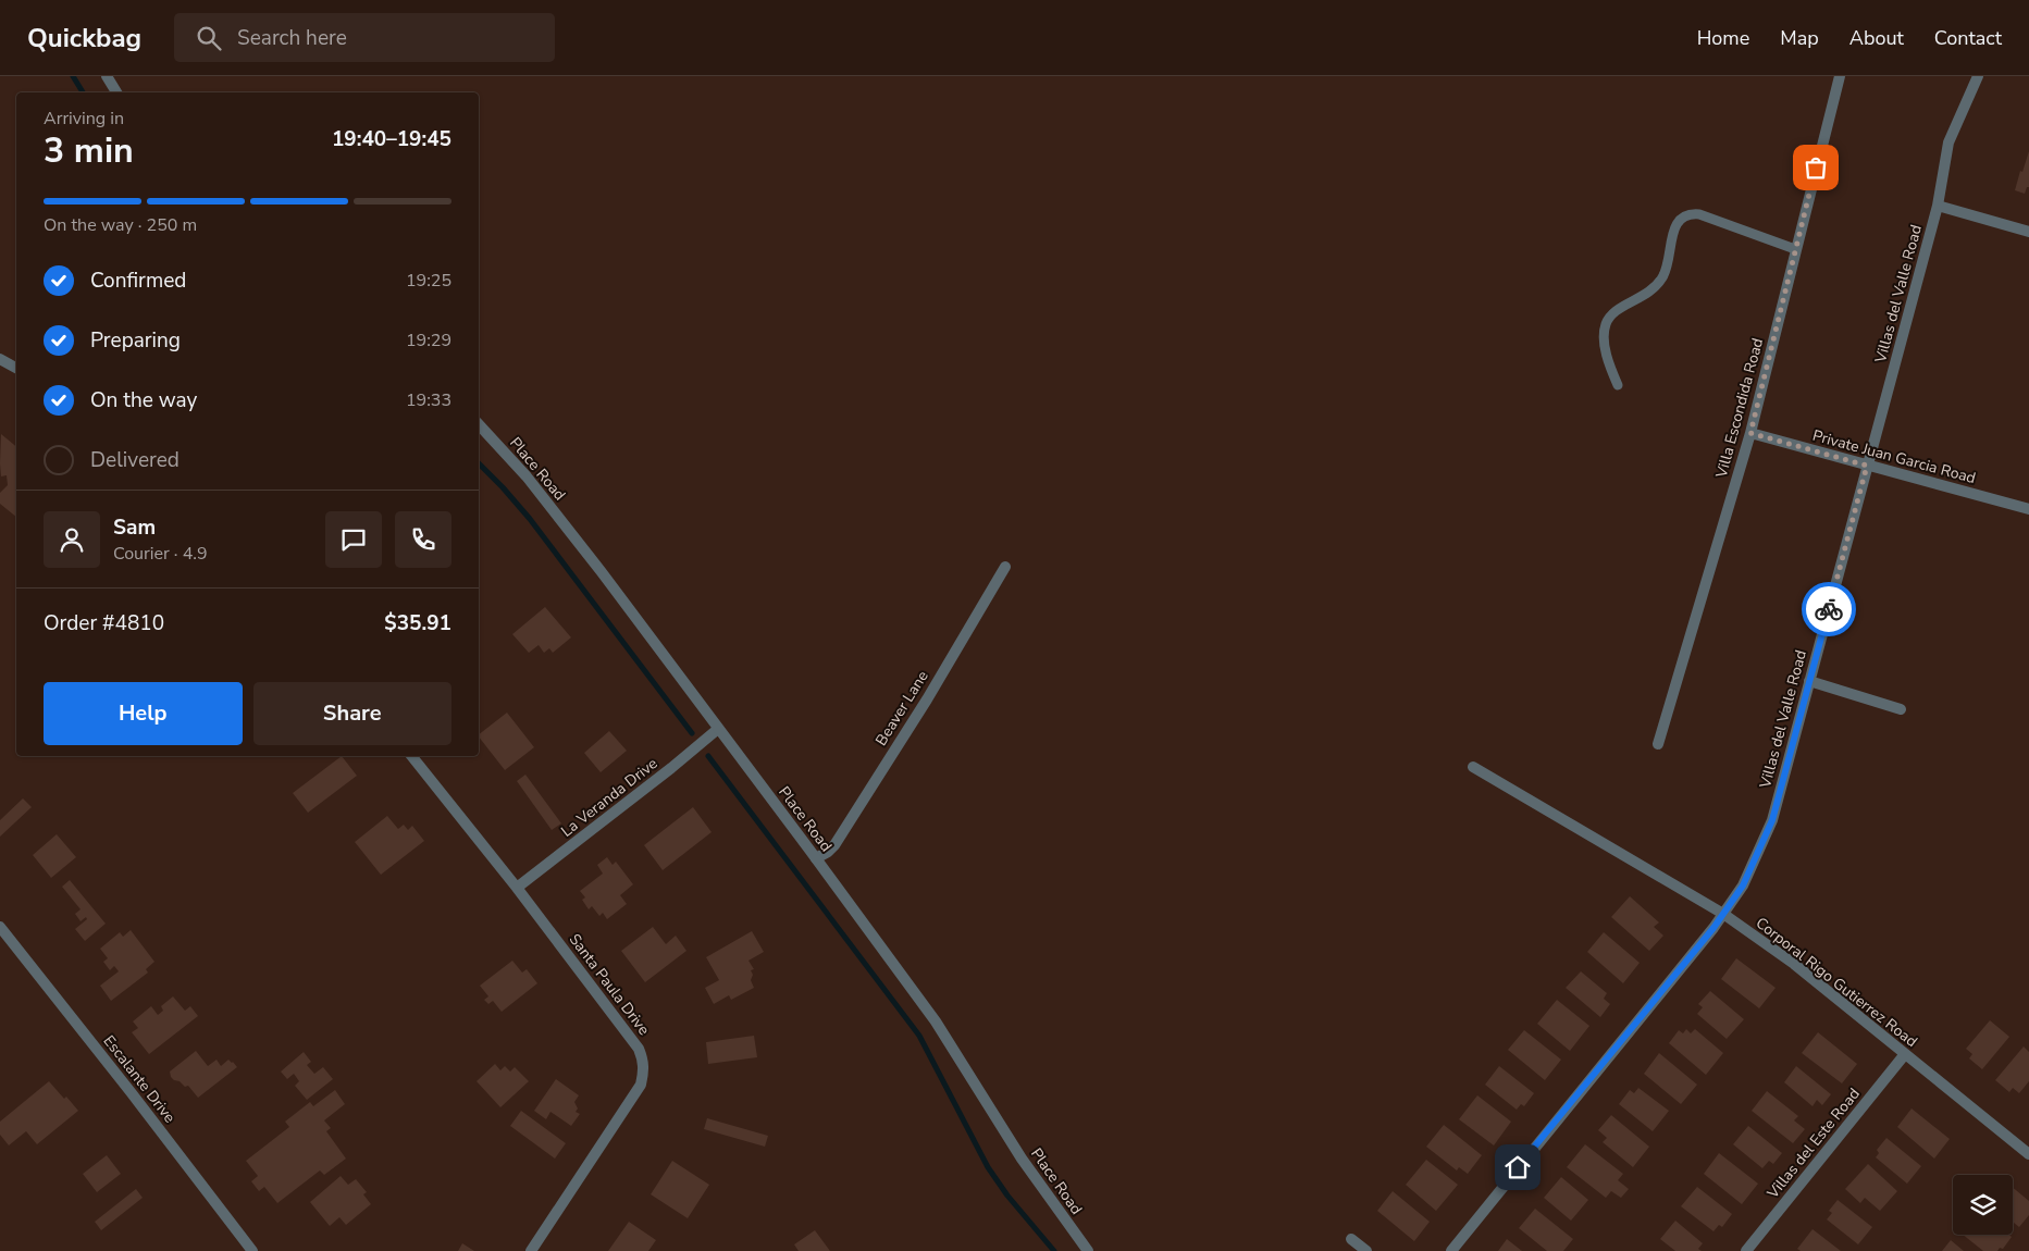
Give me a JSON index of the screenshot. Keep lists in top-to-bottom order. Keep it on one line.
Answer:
{"streets":{"street":["Villas del Valle Road","Villa Escondida Road","Private Juan Garcia Road","Place Road","Beaver Lane","La Veranda Drive","Corporal Rigo Gutierrez Road","Santa Paula Drive","Escalante Drive","Villas del Este Road"]},"crossings":[["Villas del Valle Road","Private Juan Garcia Road"],["Villas del Valle Road","Corporal Rigo Gutierrez Road"],["Villa Escondida Road","Private Juan Garcia Road"],["Place Road","Beaver Lane"],["Place Road","La Veranda Drive"],["La Veranda Drive","Santa Paula Drive"],["Corporal Rigo Gutierrez Road","Villas del Este Road"]],"page":{"header":"Quickbag","search":"Search here","nav":["Home","Map","About","Contact"],"heading":["3 min","Arriving in","19:40–19:45"],"panel":["Sam","Courier · 4.9","Order #4810","$35.91"],"bar":"On the way · 250 m","list":[["Confirmed","19:25"],["Preparing","19:29"],["On the way","19:33"],"Delivered"],"buttons":["Help","Share"]}}
